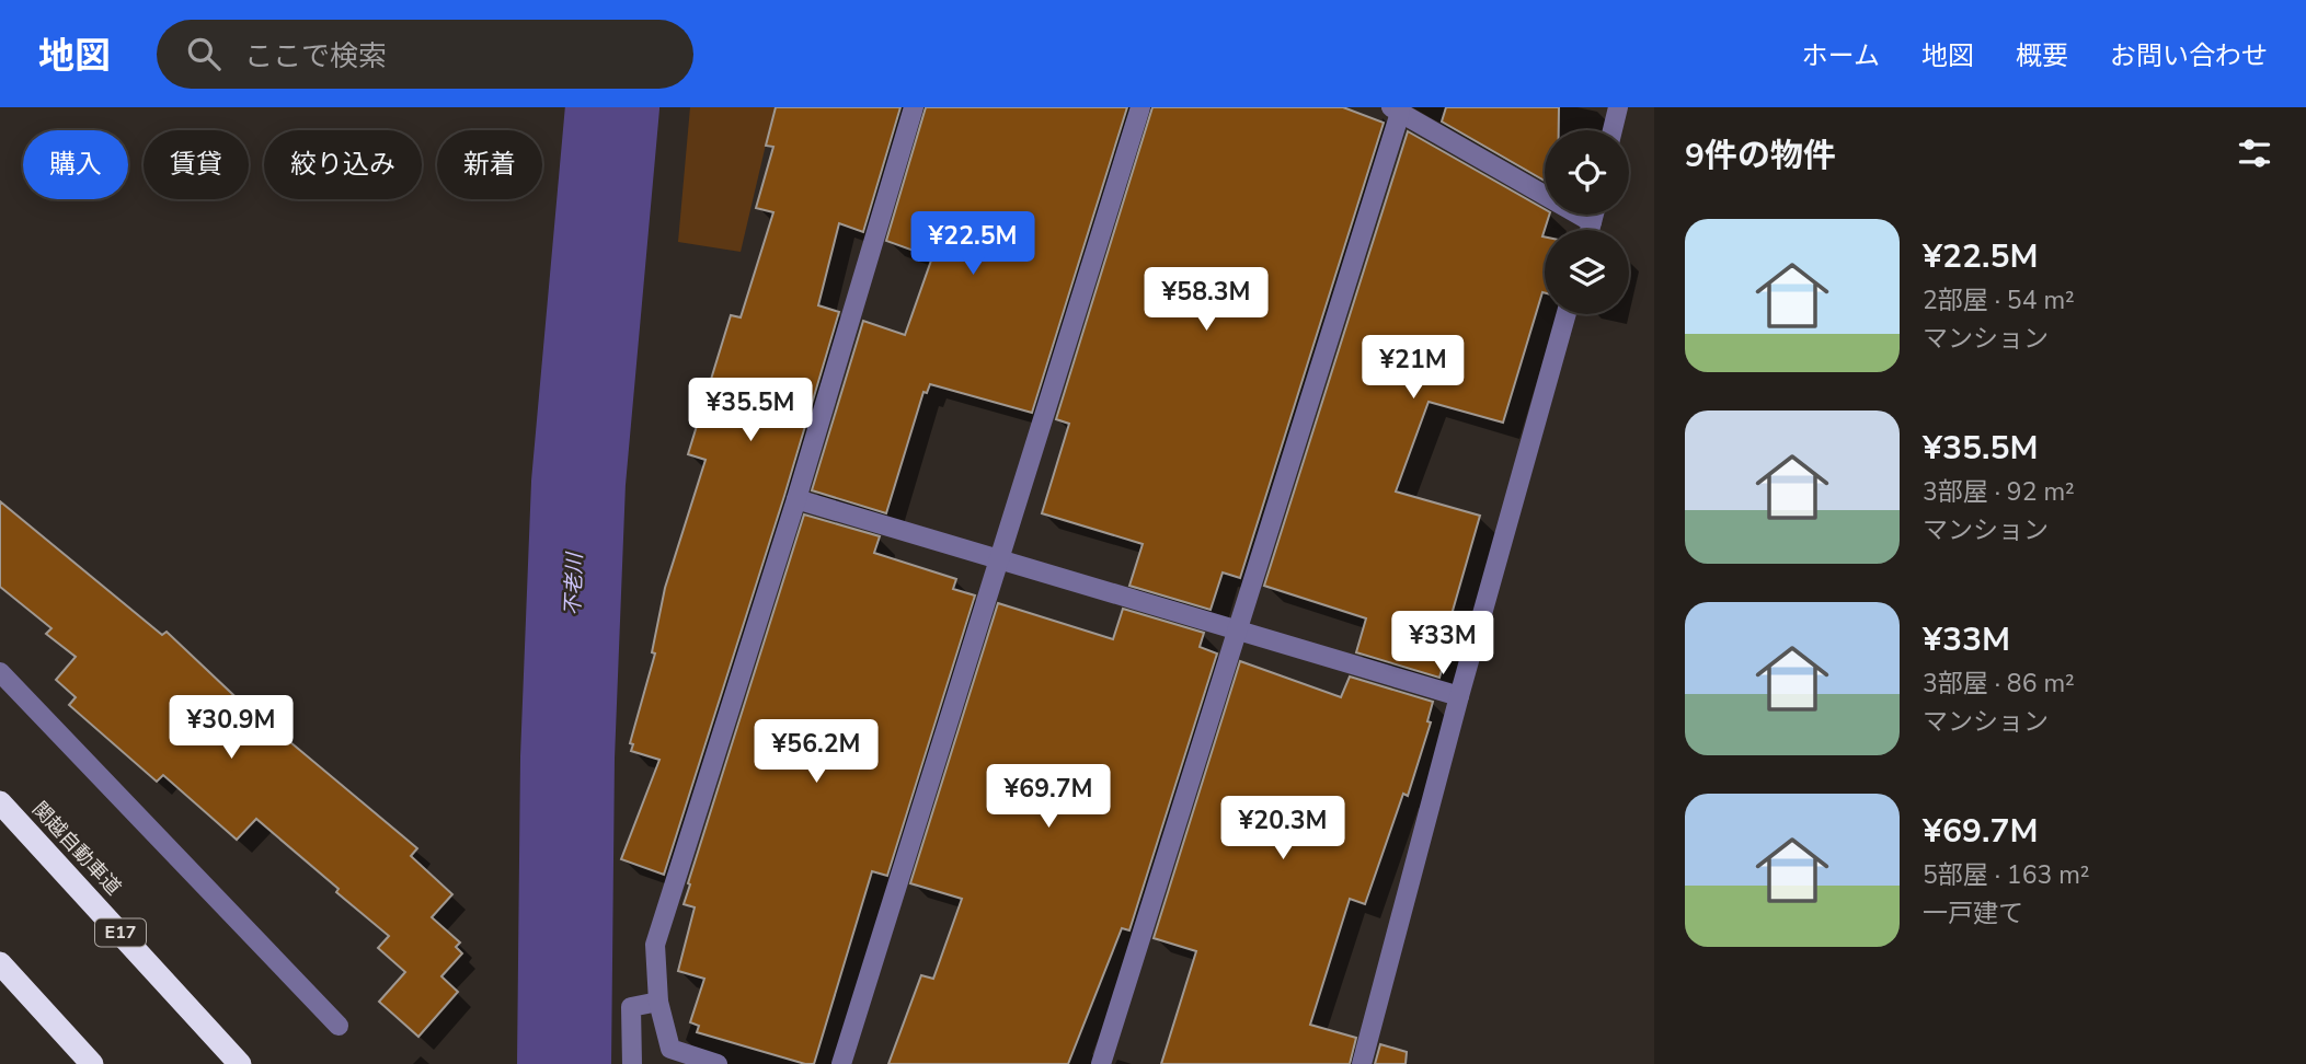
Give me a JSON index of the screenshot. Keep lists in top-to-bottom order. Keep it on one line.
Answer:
{"streets":{"highway":["関越自動車道","E17"]},"water":["不老川"],"page":{"header":"地図","search":"ここで検索","nav":["ホーム","地図","概要","お問い合わせ"],"heading":"9件の物件","chip":["購入","賃貸","絞り込み","新着"],"list":[{"name":"¥22.5M","note":"2部屋 · 54 m² · マンション"},{"name":"¥35.5M","note":"3部屋 · 92 m² · マンション"},{"name":"¥33M","note":"3部屋 · 86 m² · マンション"},{"name":"¥69.7M","note":"5部屋 · 163 m² · 一戸建て"}],"price":["¥22.5M","¥58.3M","¥21M","¥35.5M","¥33M","¥30.9M","¥56.2M","¥69.7M","¥20.3M"]}}
